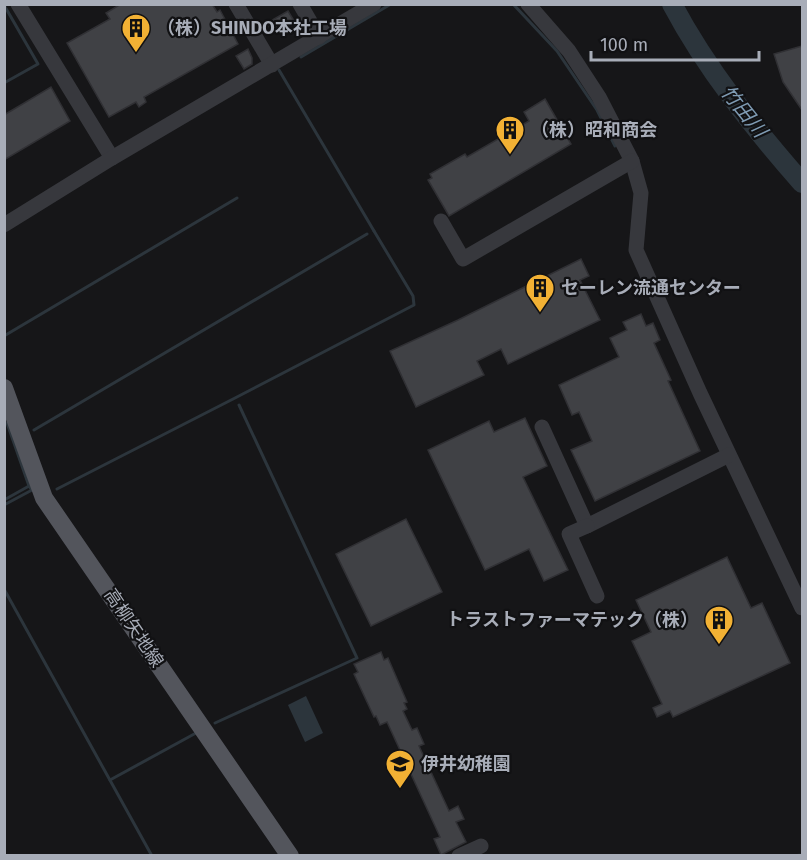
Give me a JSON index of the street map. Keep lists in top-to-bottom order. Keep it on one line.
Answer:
{"streets":{"main road":["高柳矢地線"]},"water":["竹田川"],"places":{"building":["（株）SHINDO本社工場","（株）昭和商会","セーレン流通センター","トラストファーマテック（株）"],"school or university":["伊井幼稚園"]},"scale_bar":"100 m"}
